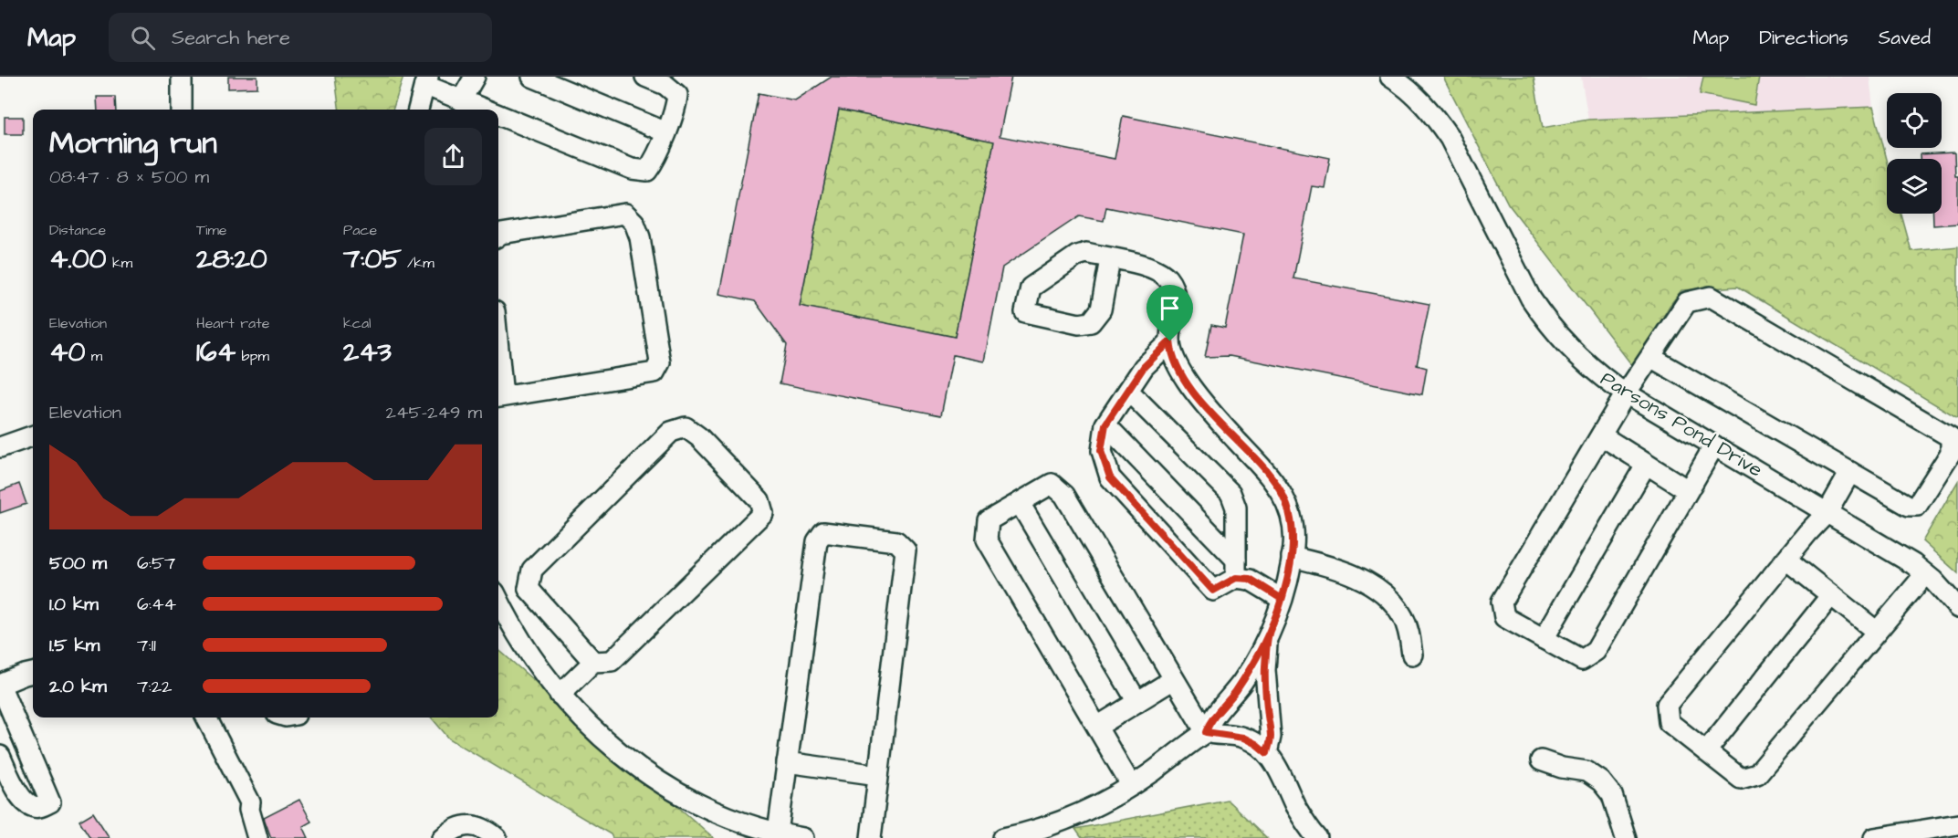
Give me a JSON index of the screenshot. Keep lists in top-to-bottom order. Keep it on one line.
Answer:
{"streets":{"street":["Parsons Pond Drive"]},"page":{"header":"Map","search":"Search here","nav":["Map","Directions","Saved"],"heading":["Morning run","08:47 · 8 × 500 m"],"stats":[["Distance","4.00 km"],["Time","28:20"],["Pace","7:05 /km"],["Elevation","40 m"],["Heart rate","164 bpm"],["kcal","243"]],"chart":["Elevation","245–249 m"],"list":[{"name":"500 m","note":"6:57"},{"name":"1.0 km","note":"6:44"},{"name":"1.5 km","note":"7:11"},{"name":"2.0 km","note":"7:22"}]}}
